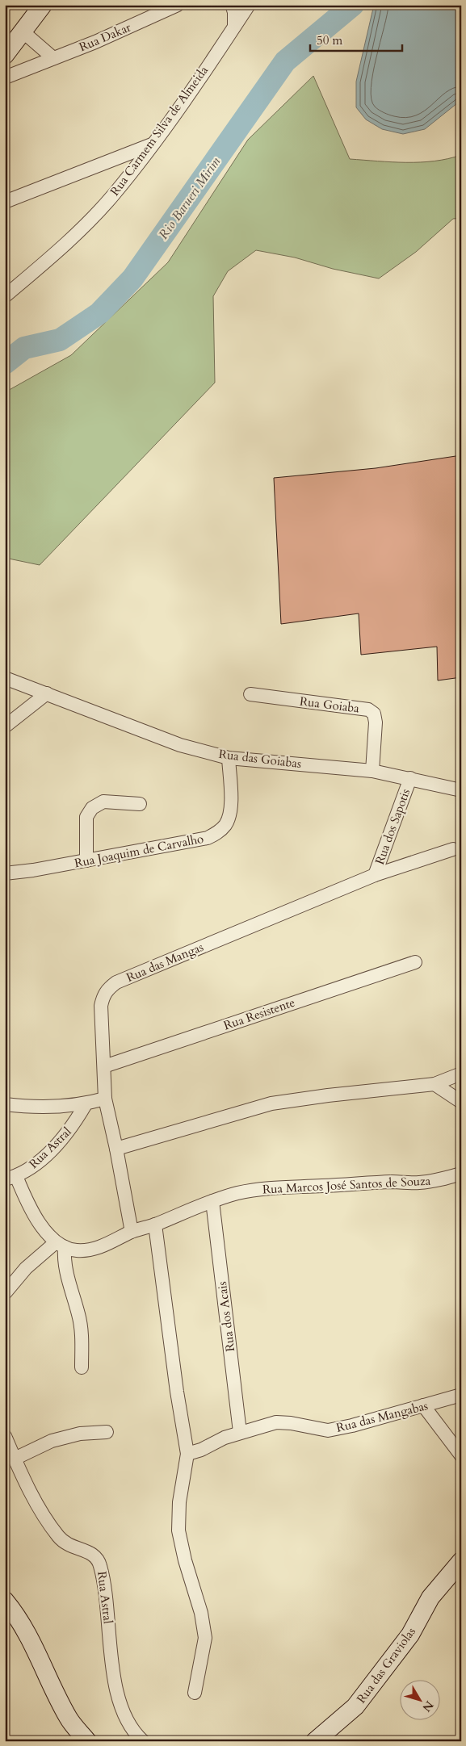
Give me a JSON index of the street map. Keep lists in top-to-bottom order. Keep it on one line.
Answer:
{"streets":{"main road":["Rua das Graviolas"],"street":["Rua Dakar","Rua Carmem Silva de Almeida","Rua Goiaba","Rua das Goiabas","Rua dos Sapotis","Rua Joaquim de Carvalho","Rua das Mangas","Rua Resistente","Rua Astral","Rua Marcos José Santos de Souza","Rua dos Acais","Rua das Mangabas"]},"crossings":[["Rua Goiaba","Rua das Goiabas"],["Rua das Goiabas","Rua dos Sapotis"],["Rua das Goiabas","Rua Joaquim de Carvalho"],["Rua dos Sapotis","Rua das Mangas"],["Rua das Mangas","Rua Resistente"],["Rua das Mangas","Rua Marcos José Santos de Souza"],["Rua Marcos José Santos de Souza","Rua dos Acais"],["Rua dos Acais","Rua das Mangabas"]],"water":["Rio Barueri Mirim"],"scale_bar":"50 m","north":"bottom right"}
